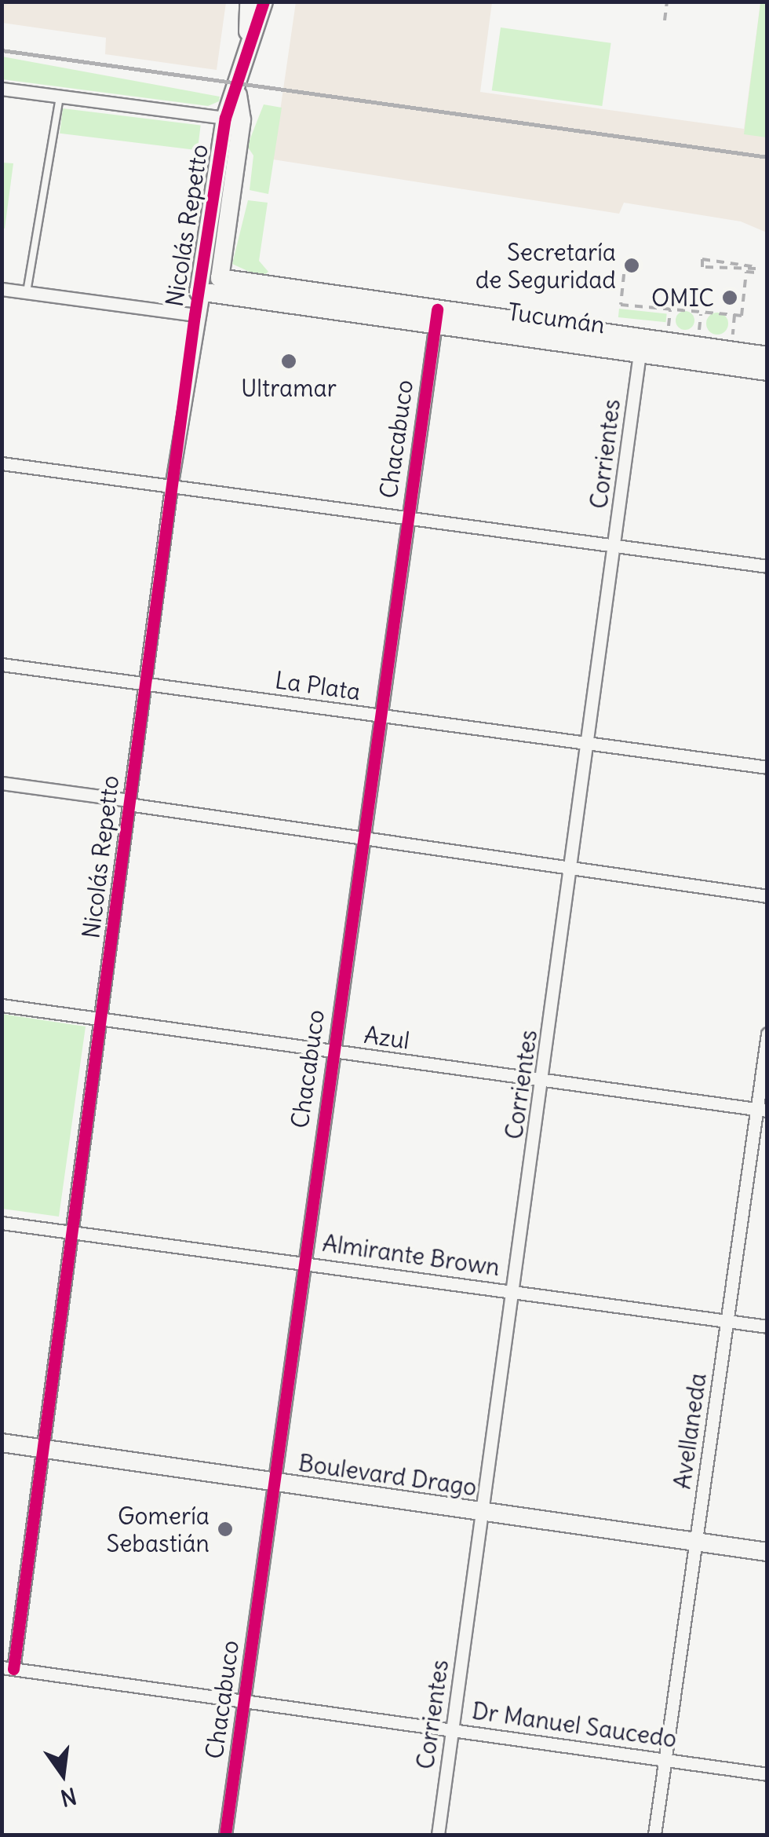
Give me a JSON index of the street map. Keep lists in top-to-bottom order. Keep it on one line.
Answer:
{"streets":{"street":["Nicolás Repetto","Tucumán","Chacabuco","Corrientes","La Plata","Azul","Almirante Brown","Avellaneda","Boulevard Drago","Dr Manuel Saucedo"]},"crossings":[["Nicolás Repetto","Tucumán"],["Nicolás Repetto","La Plata"],["Nicolás Repetto","Azul"],["Nicolás Repetto","Almirante Brown"],["Nicolás Repetto","Boulevard Drago"],["Nicolás Repetto","Dr Manuel Saucedo"],["Tucumán","Chacabuco"],["Tucumán","Corrientes"],["Chacabuco","La Plata"],["Chacabuco","Azul"],["Chacabuco","Almirante Brown"],["Chacabuco","Boulevard Drago"],["Chacabuco","Dr Manuel Saucedo"],["Corrientes","La Plata"],["Corrientes","Azul"],["Corrientes","Almirante Brown"],["Corrientes","Boulevard Drago"],["Corrientes","Dr Manuel Saucedo"],["Azul","Avellaneda"],["Almirante Brown","Avellaneda"],["Avellaneda","Boulevard Drago"],["Avellaneda","Dr Manuel Saucedo"]],"places":["Secretaría de Seguridad","OMIC","Ultramar","Gomería Sebastián"],"north":"bottom"}
